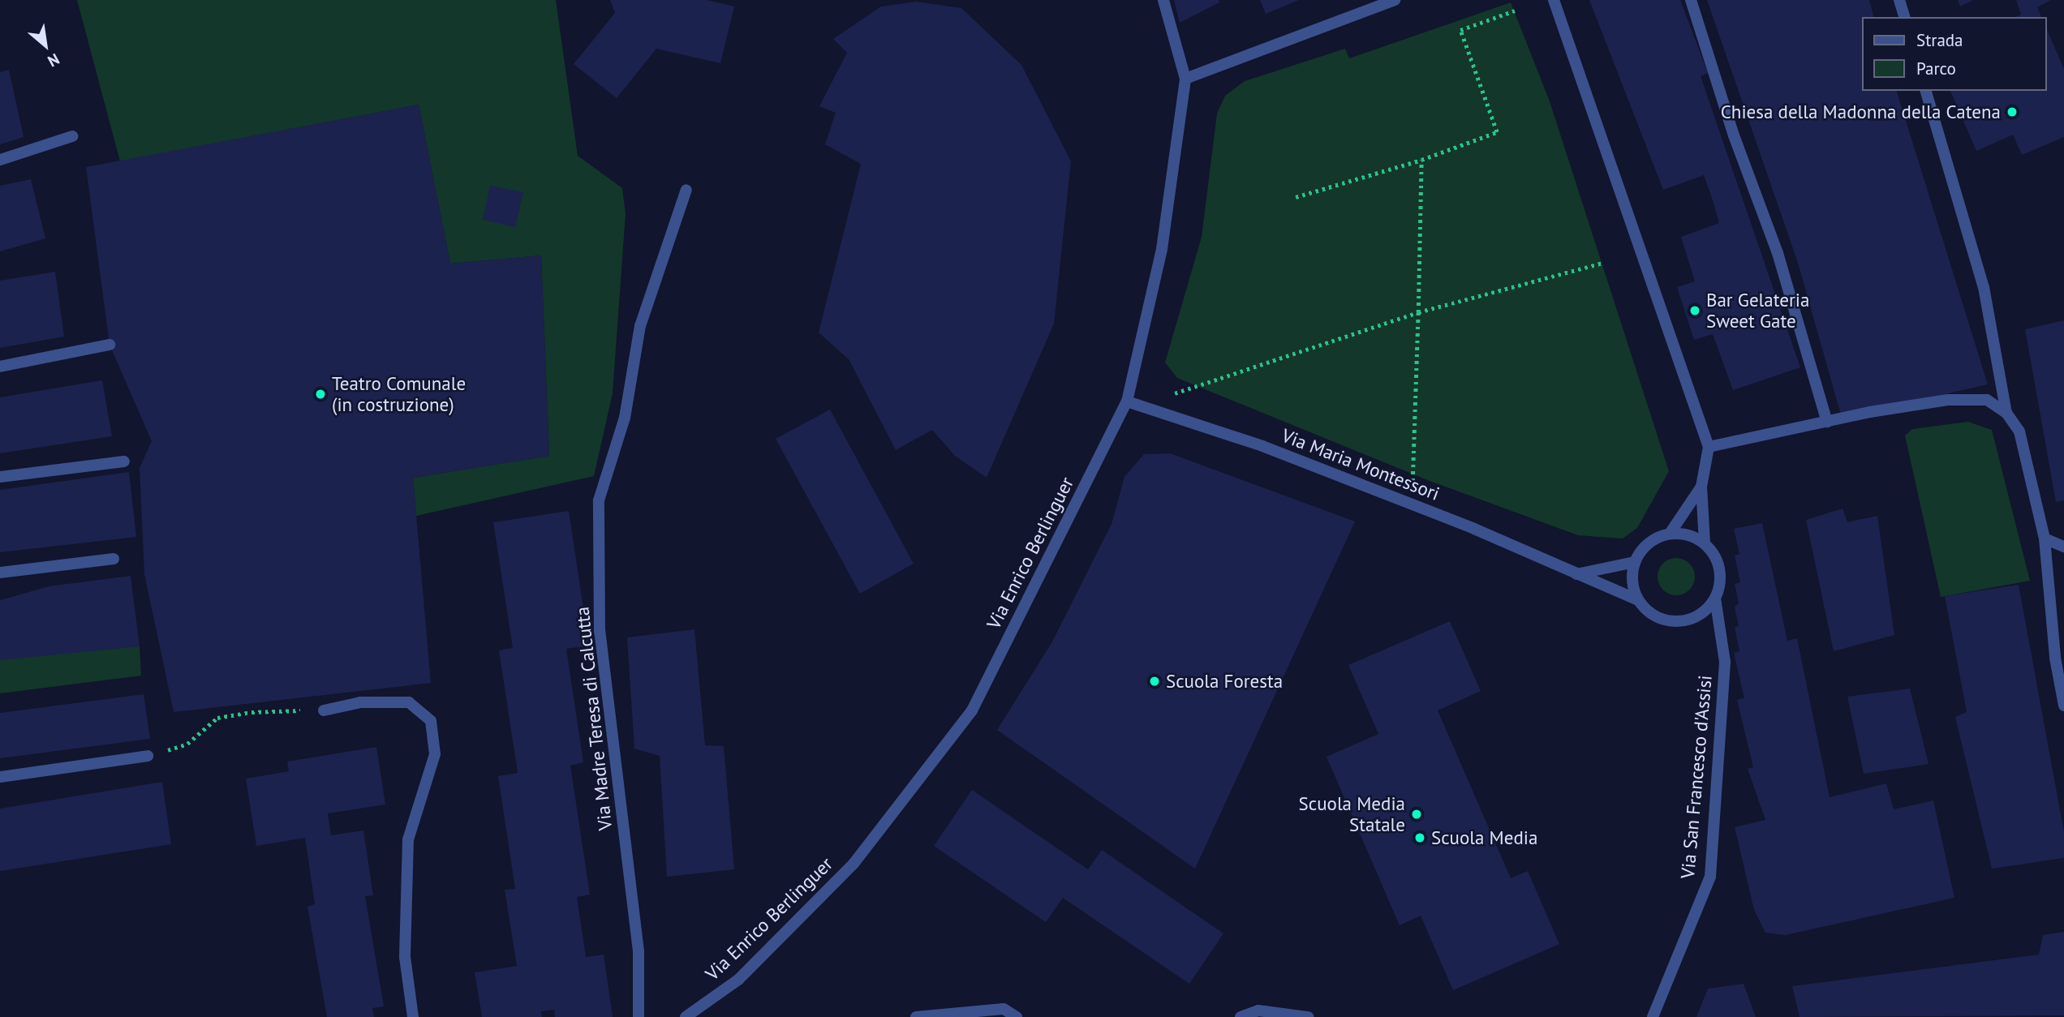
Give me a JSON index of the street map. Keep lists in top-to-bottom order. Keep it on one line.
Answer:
{"streets":{"street":["Via Maria Montessori","Via Enrico Berlinguer","Via Madre Teresa di Calcutta","Via San Francesco d'Assisi"]},"crossings":[["Via Maria Montessori","Via Enrico Berlinguer"],["Via Maria Montessori","Via San Francesco d'Assisi"]],"places":["Chiesa della Madonna della Catena","Bar Gelateria Sweet Gate","Teatro Comunale (in costruzione)","Scuola Foresta","Scuola Media Statale","Scuola Media"],"legend":["Strada","Parco"],"north":"bottom right"}
